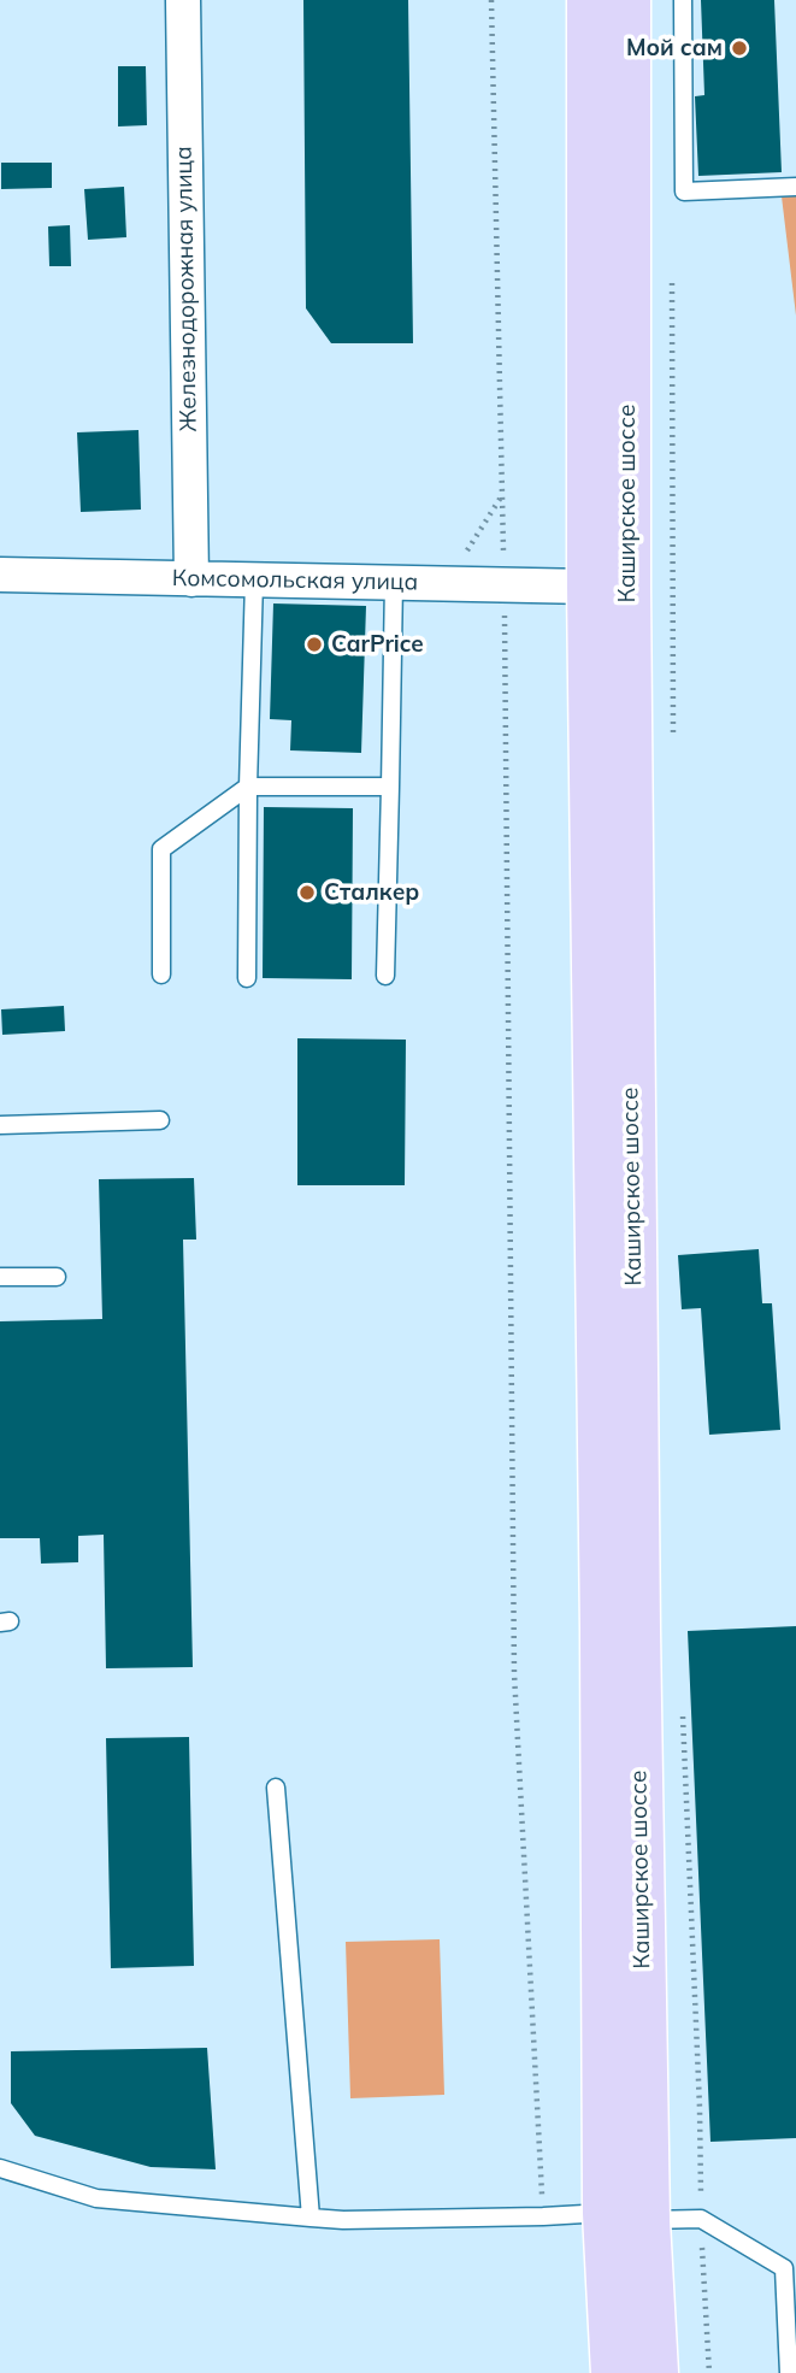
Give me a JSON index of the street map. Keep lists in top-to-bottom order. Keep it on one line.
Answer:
{"streets":{"main road":["Каширское шоссе"],"street":["Железнодорожная улица","Комсомольская улица"]},"crossings":[["Железнодорожная улица","Комсомольская улица"],["Каширское шоссе","Комсомольская улица"]],"places":["Мой сам","CarPrice","Сталкер"]}
